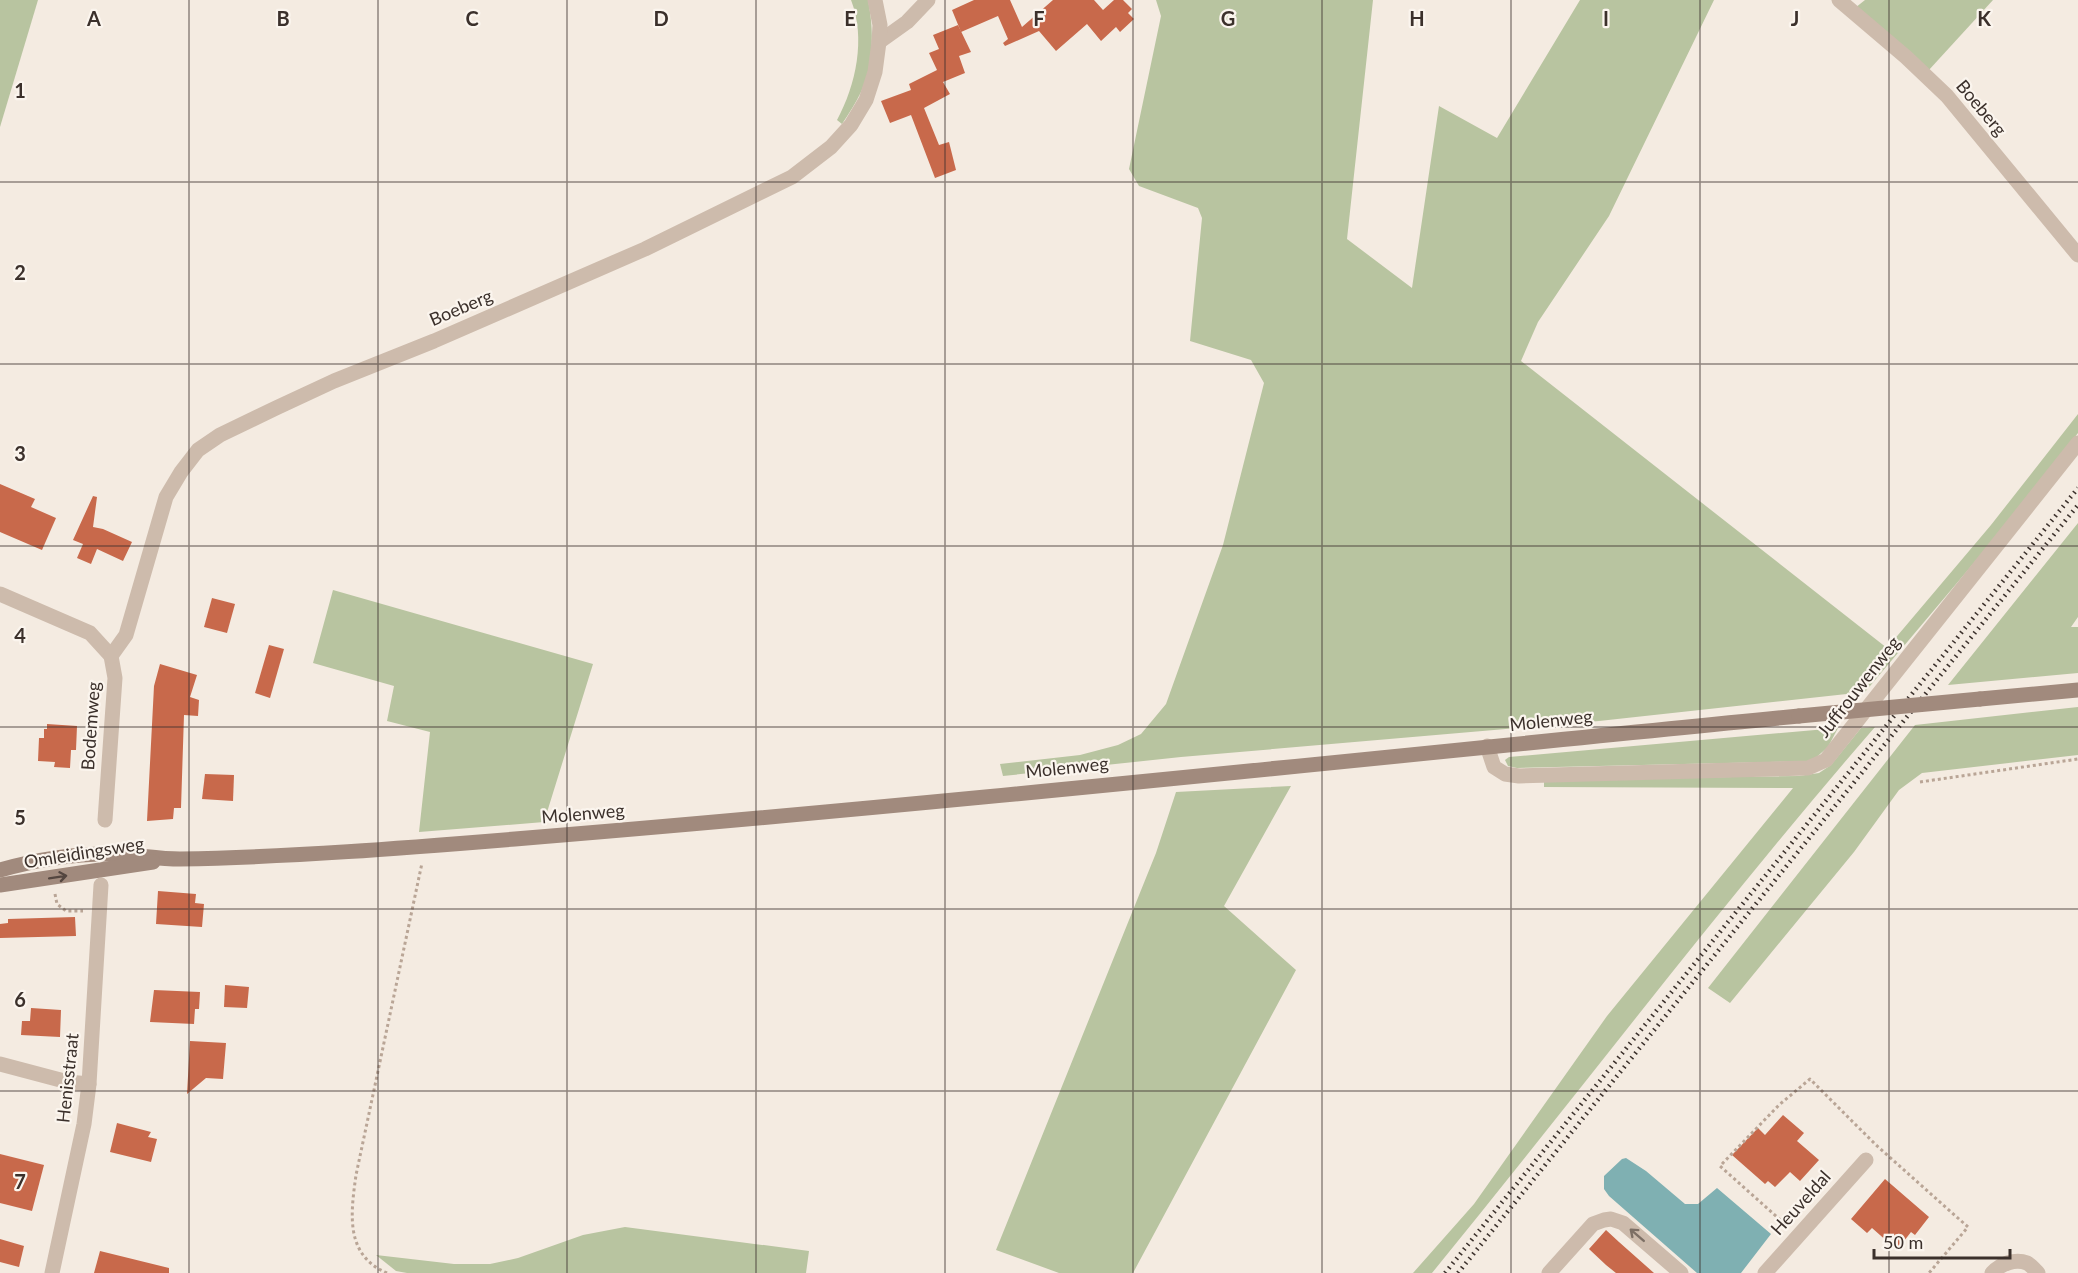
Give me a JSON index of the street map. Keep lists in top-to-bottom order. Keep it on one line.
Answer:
{"streets":{"main road":["Molenweg","Omleidingsweg"],"street":["Boeberg","Juffrouwenweg","Bodemweg","Henisstraat","Heuveldal"]},"crossings":[["Boeberg","Bodemweg"],["Juffrouwenweg","Molenweg"],["Molenweg","Omleidingsweg"]],"scale_bar":"50 m","grid":{"columns":["A","B","C","D","E","F","G","H","I","J","K"],"rows":["1","2","3","4","5","6","7"]}}
